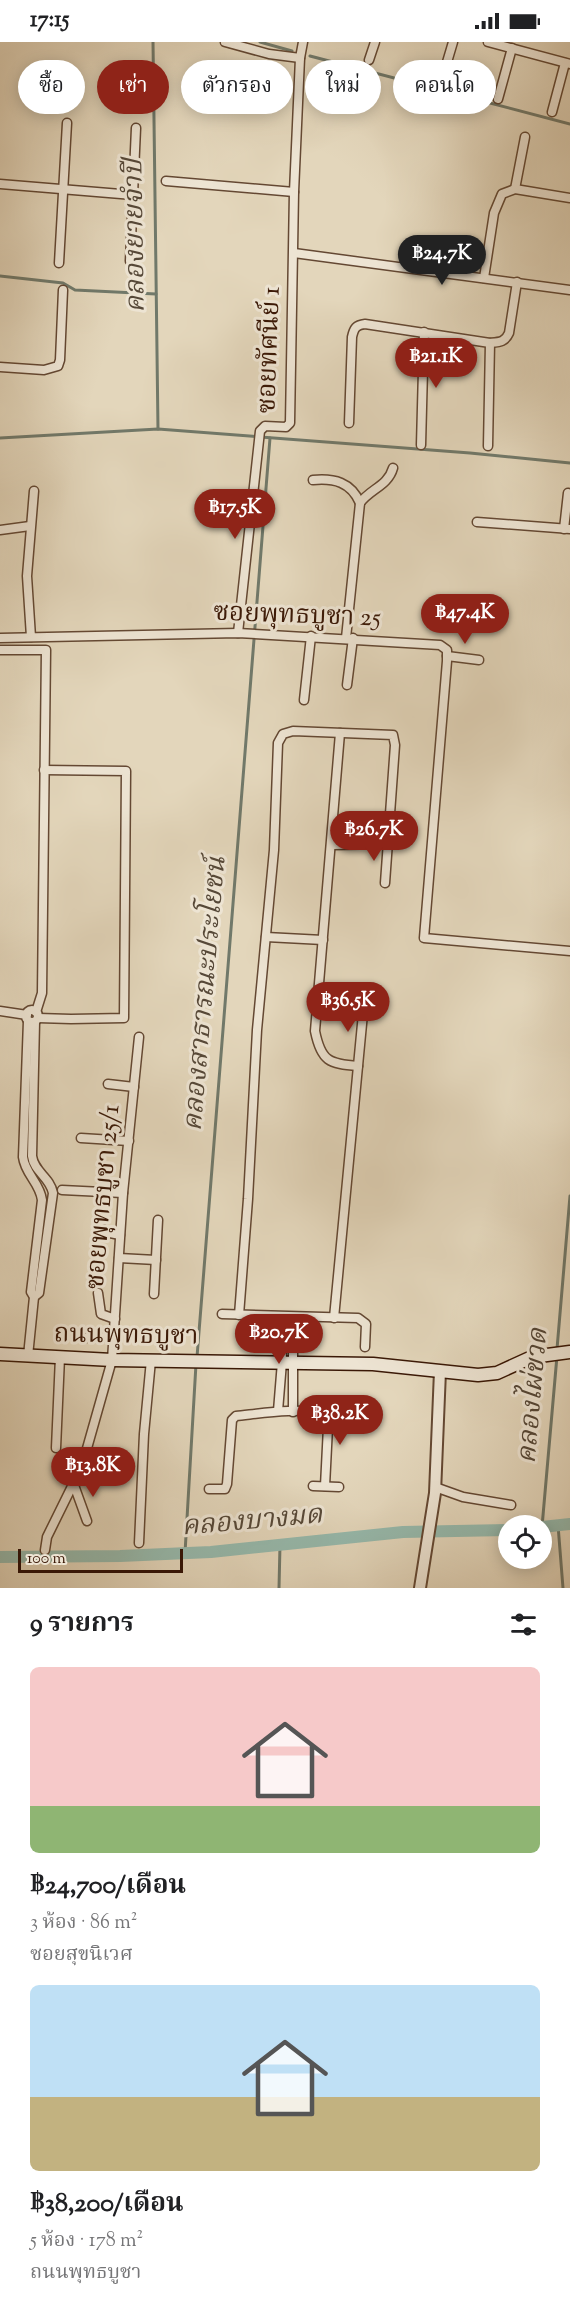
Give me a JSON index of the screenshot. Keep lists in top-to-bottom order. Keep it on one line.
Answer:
{"streets":{"main road":["ถนนพุทธบูชา"],"street":["ซอยทัศนีย์ 1","ซอยพุทธบูชา 25","ซอยพุทธบูชา 25/1"]},"crossings":[["ซอยทัศนีย์ 1","ซอยพุทธบูชา 25"],["ซอยพุทธบูชา 25/1","ถนนพุทธบูชา"]],"water":["คลองยายจำปี","คลองสาธารณะประโยชน์","คลองไผ่ขวด","คลองบางมด"],"scale_bar":"100 m","page":{"status":"17:15","chip":["ซื้อ","เช่า","ตัวกรอง","ใหม่","คอนโด"],"price":["฿24.7K","฿21.1K","฿17.5K","฿47.4K","฿26.7K","฿36.5K","฿20.7K","฿38.2K","฿13.8K"],"scale":"100 m","heading":"9 รายการ","list":[{"name":"฿24,700/เดือน","note":"3 ห้อง · 86 m² · ซอยสุขนิเวศ"},{"name":"฿38,200/เดือน","note":"5 ห้อง · 178 m² · ถนนพุทธบูชา"}]}}
